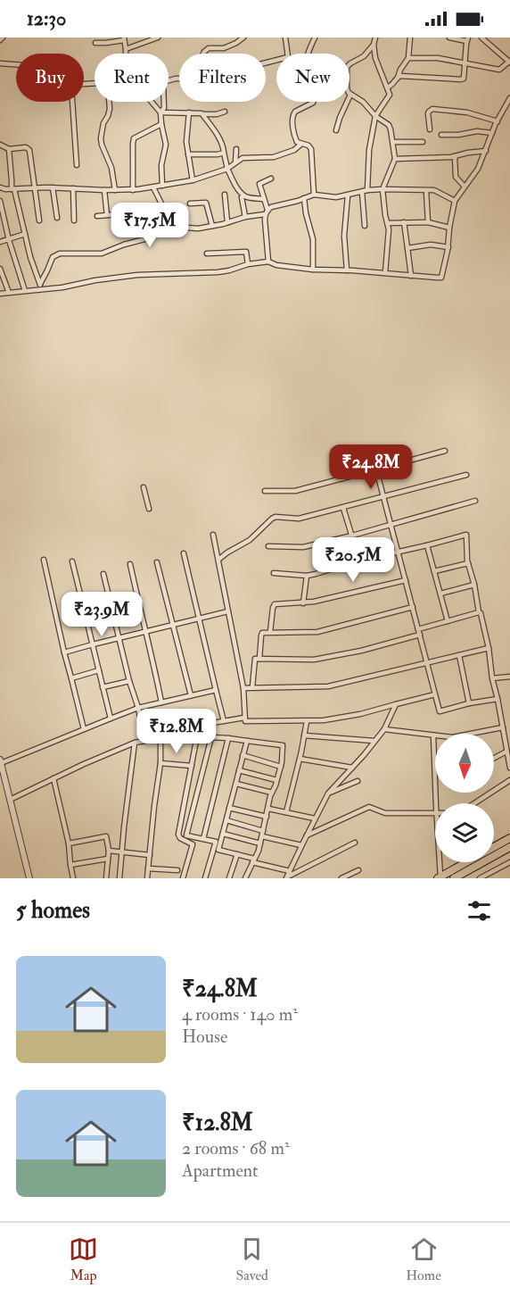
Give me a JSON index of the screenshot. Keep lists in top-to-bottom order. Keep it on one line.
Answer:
{"north":"bottom","page":{"status":"12:30","chip":["Buy","Rent","Filters","New"],"price":["₹17.5M","₹24.8M","₹20.5M","₹23.9M","₹12.8M"],"heading":"5 homes","list":[{"name":"₹24.8M","note":"4 rooms · 140 m² · House"},{"name":"₹12.8M","note":"2 rooms · 68 m² · Apartment"}],"tabs":["Map","Saved","Home"]}}
